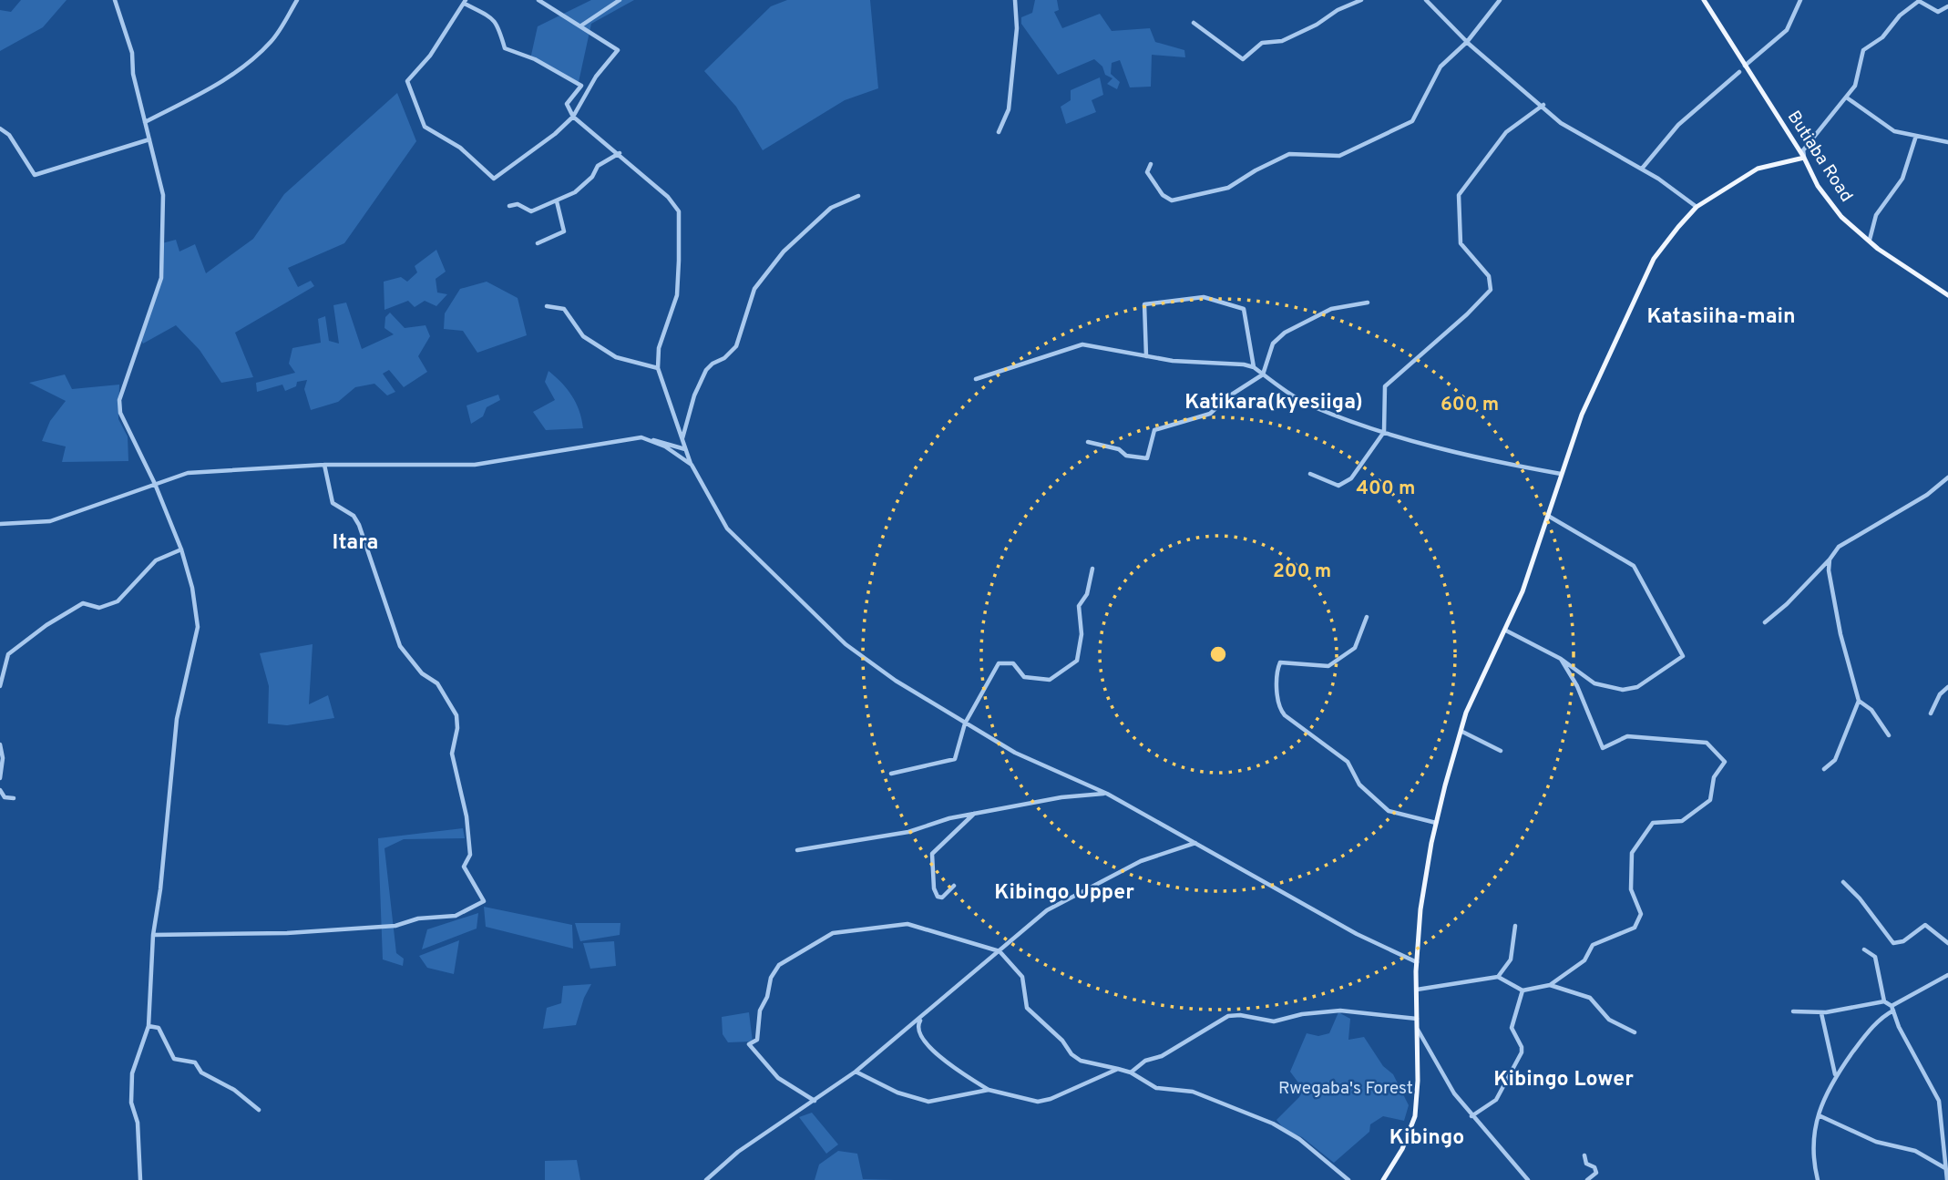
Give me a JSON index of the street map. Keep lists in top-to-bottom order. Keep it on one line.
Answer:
{"streets":{"main road":["Butiaba Road"]},"districts":["Katasiiha-main","Katikara(kyesiiga)","Itara","Kibingo Upper","Kibingo Lower","Kibingo"],"parks":["Rwegaba's Forest"],"rings":["600 m","400 m","200 m"]}
